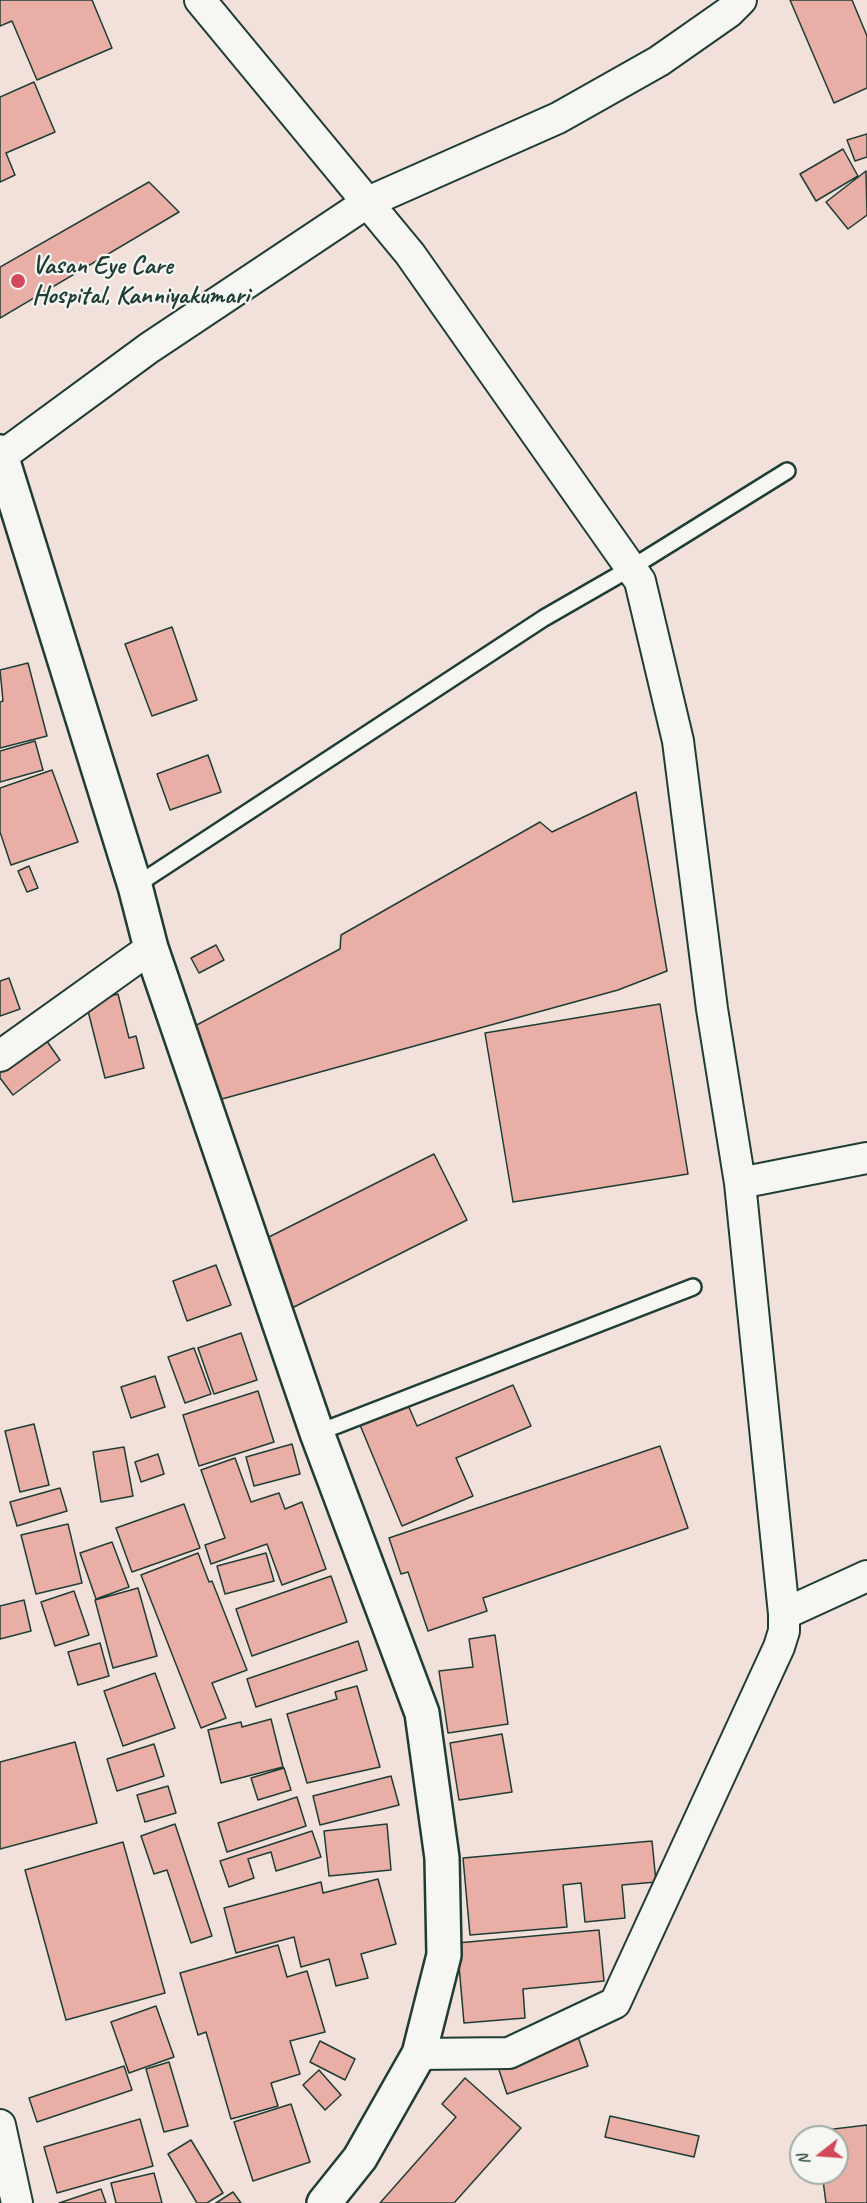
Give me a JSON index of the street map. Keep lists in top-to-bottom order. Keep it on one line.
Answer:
{"places":["Vasan Eye Care Hospital, Kanniyakumari"],"north":"left"}
